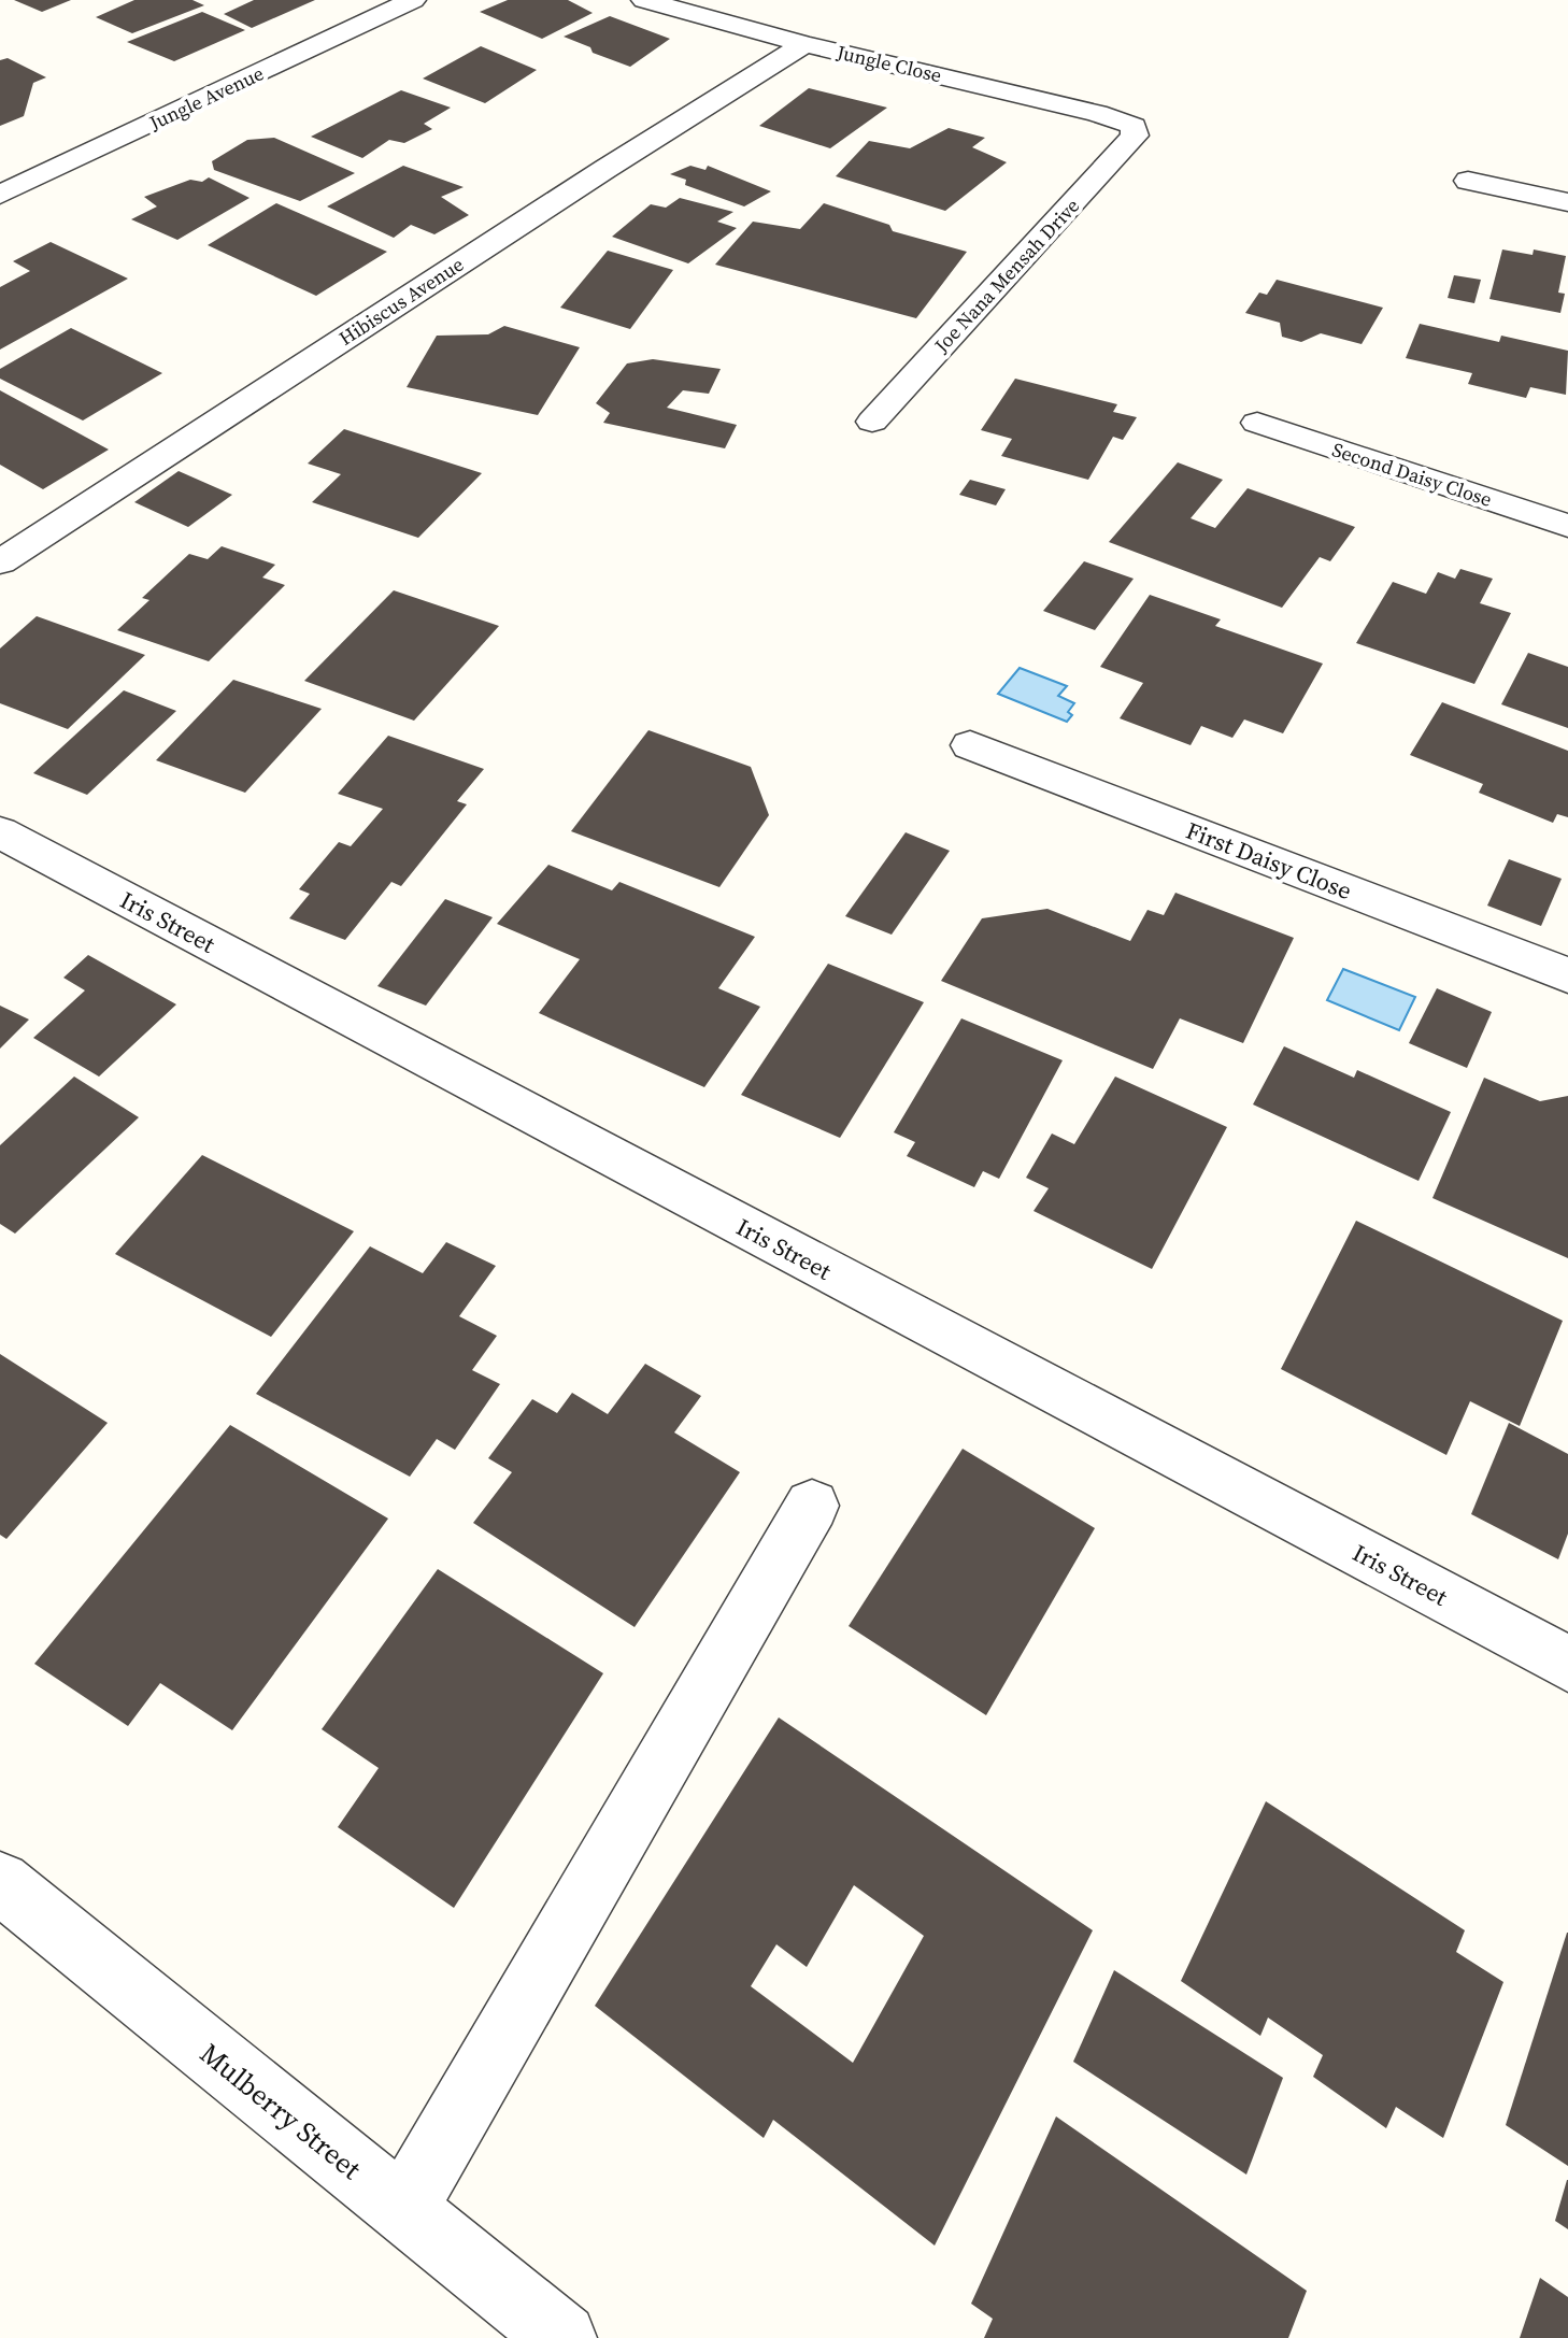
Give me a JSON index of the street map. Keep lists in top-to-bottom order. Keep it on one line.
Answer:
{"streets":{"street":["Jungle Close","Jungle Avenue","Joe Nana Mensah Drive","Hibiscus Avenue","Second Daisy Close","First Daisy Close","Iris Street","Mulberry Street"]},"crossings":[["Jungle Close","Joe Nana Mensah Drive"],["Jungle Close","Hibiscus Avenue"]]}
